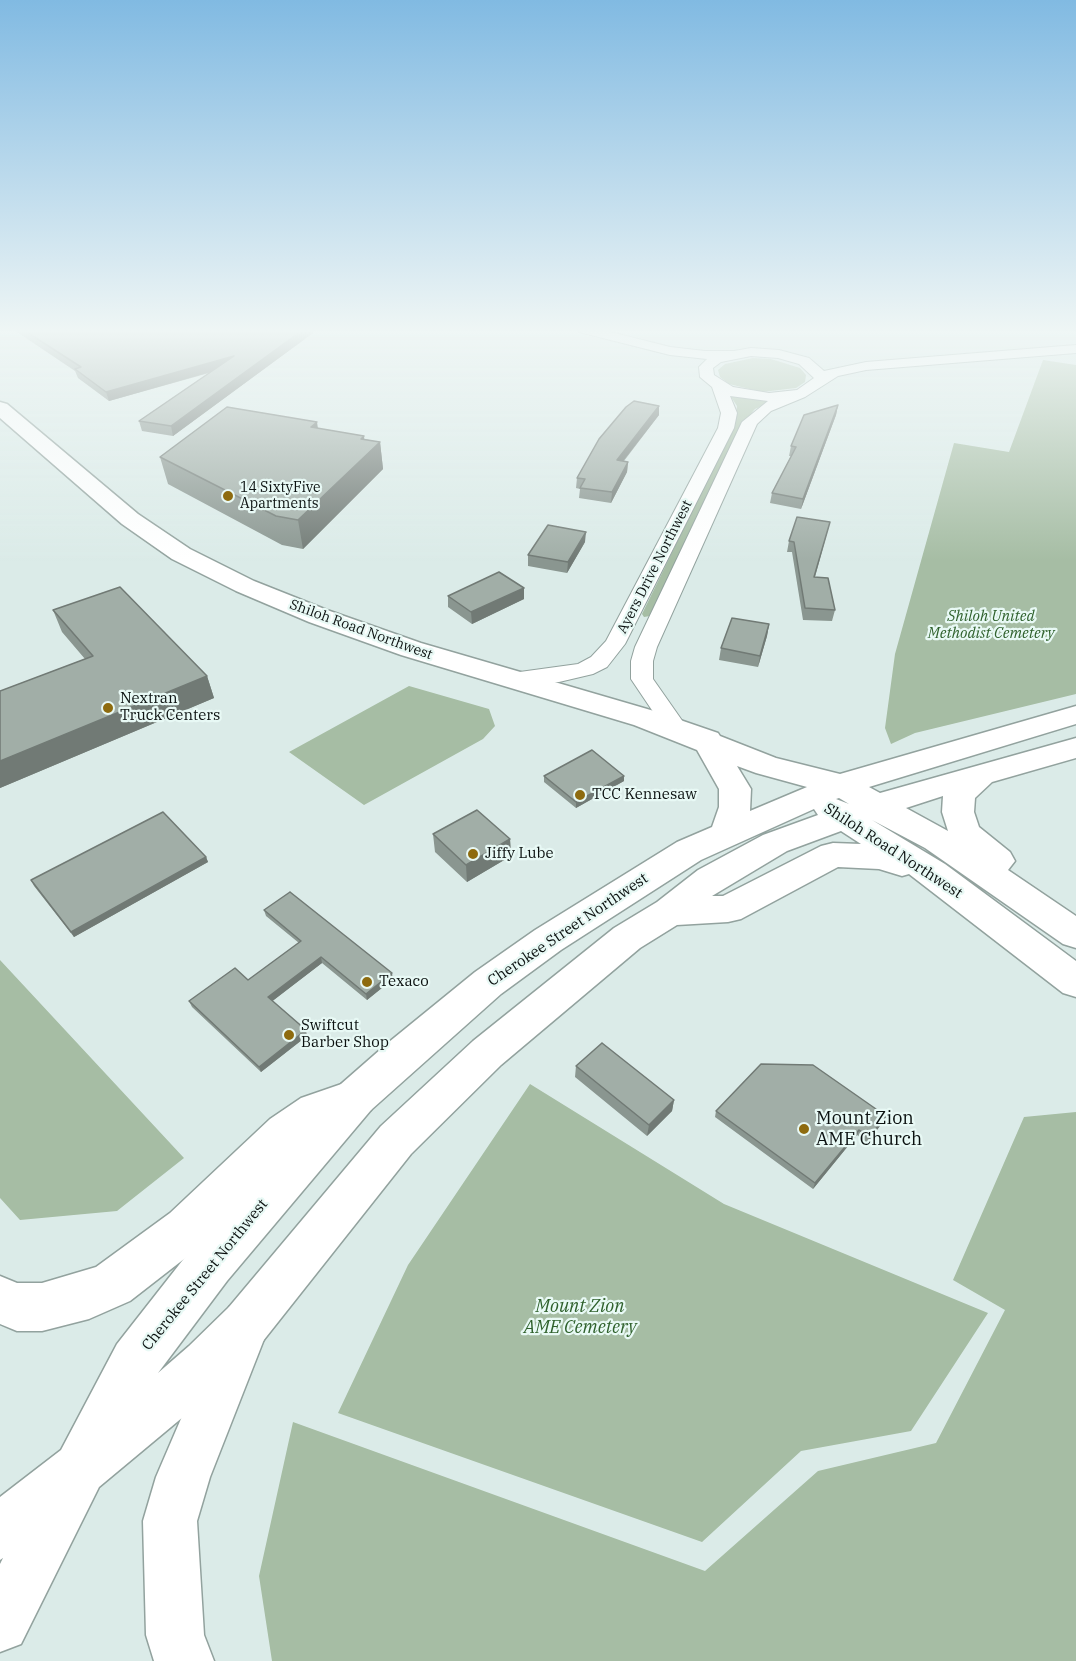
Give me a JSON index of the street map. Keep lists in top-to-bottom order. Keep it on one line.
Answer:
{"streets":{"main road":["Shiloh Road Northwest","Cherokee Street Northwest"],"street":["Ayers Drive Northwest"]},"crossings":[["Ayers Drive Northwest","Shiloh Road Northwest"],["Shiloh Road Northwest","Cherokee Street Northwest"]],"parks":["Shiloh United Methodist Cemetery","Mount Zion AME Cemetery"],"places":["14 SixtyFive Apartments","Nextran Truck Centers","TCC Kennesaw","Jiffy Lube","Texaco","Swiftcut Barber Shop","Mount Zion AME Church"]}
